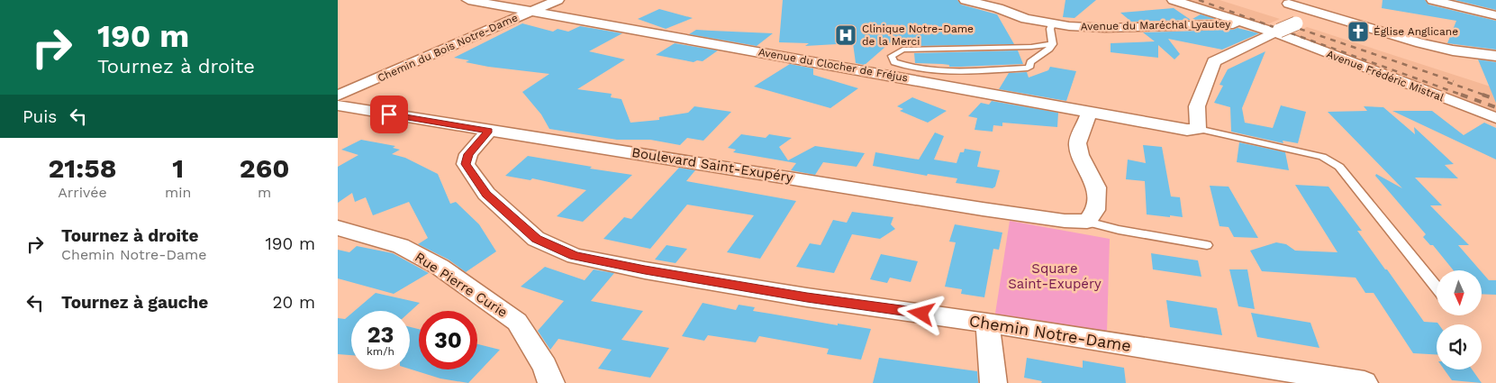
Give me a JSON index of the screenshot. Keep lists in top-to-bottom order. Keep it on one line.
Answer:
{"streets":{"street":["Avenue du Maréchal Lyautey","Chemin du Bois Notre-Dame","Avenue du Clocher de Fréjus","Avenue Frédéric Mistral","Boulevard Saint-Exupéry","Rue Pierre Curie","Chemin Notre-Dame"]},"crossings":[["Avenue du Maréchal Lyautey","Avenue Frédéric Mistral"],["Chemin du Bois Notre-Dame","Avenue du Clocher de Fréjus"],["Boulevard Saint-Exupéry","Chemin Notre-Dame"]],"parks":["Square Saint-Exupéry"],"places":{"church":["Église Anglicane"],"hospital":["Clinique Notre-Dame de la Merci"]},"north":"bottom","page":{"turn":["190 m","Tournez à droite"],"then":"Puis","eta":["21:58","Arrivée","1","min","260","m"],"list":[{"name":"Tournez à droite","note":"Chemin Notre-Dame","value":"190 m"},{"name":"Tournez à gauche","value":"20 m"}],"speed":"23 km/h","limit":"30"}}
